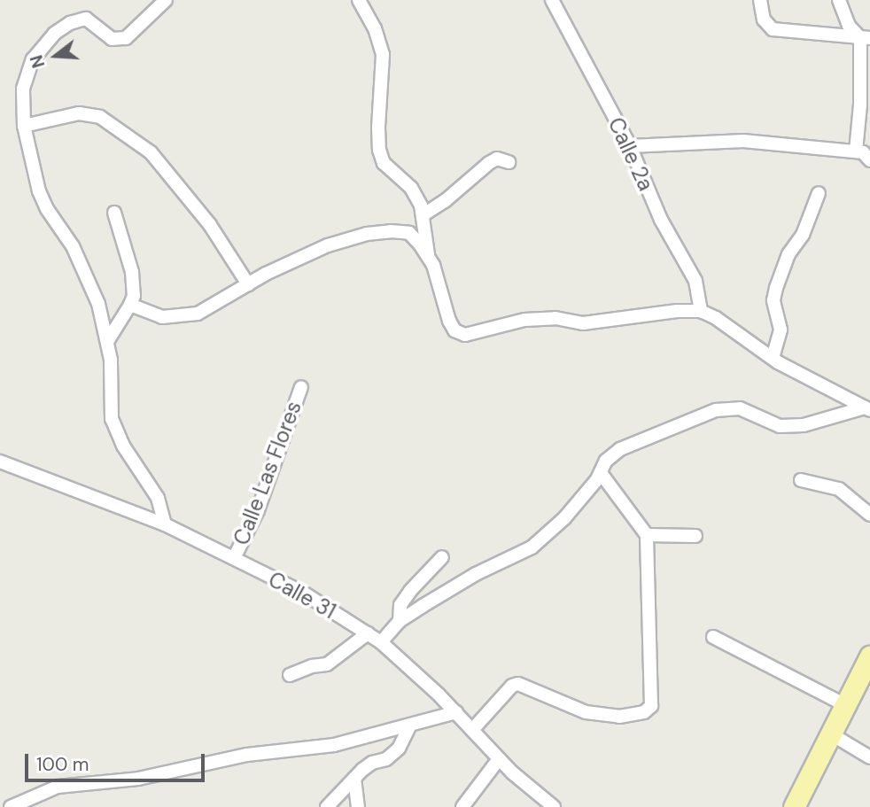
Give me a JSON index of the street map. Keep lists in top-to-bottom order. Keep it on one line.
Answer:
{"streets":{"street":["Calle 2a","Calle Las Flores","Calle 31"]},"crossings":[["Calle Las Flores","Calle 31"]],"scale_bar":"100 m","north":"left"}
